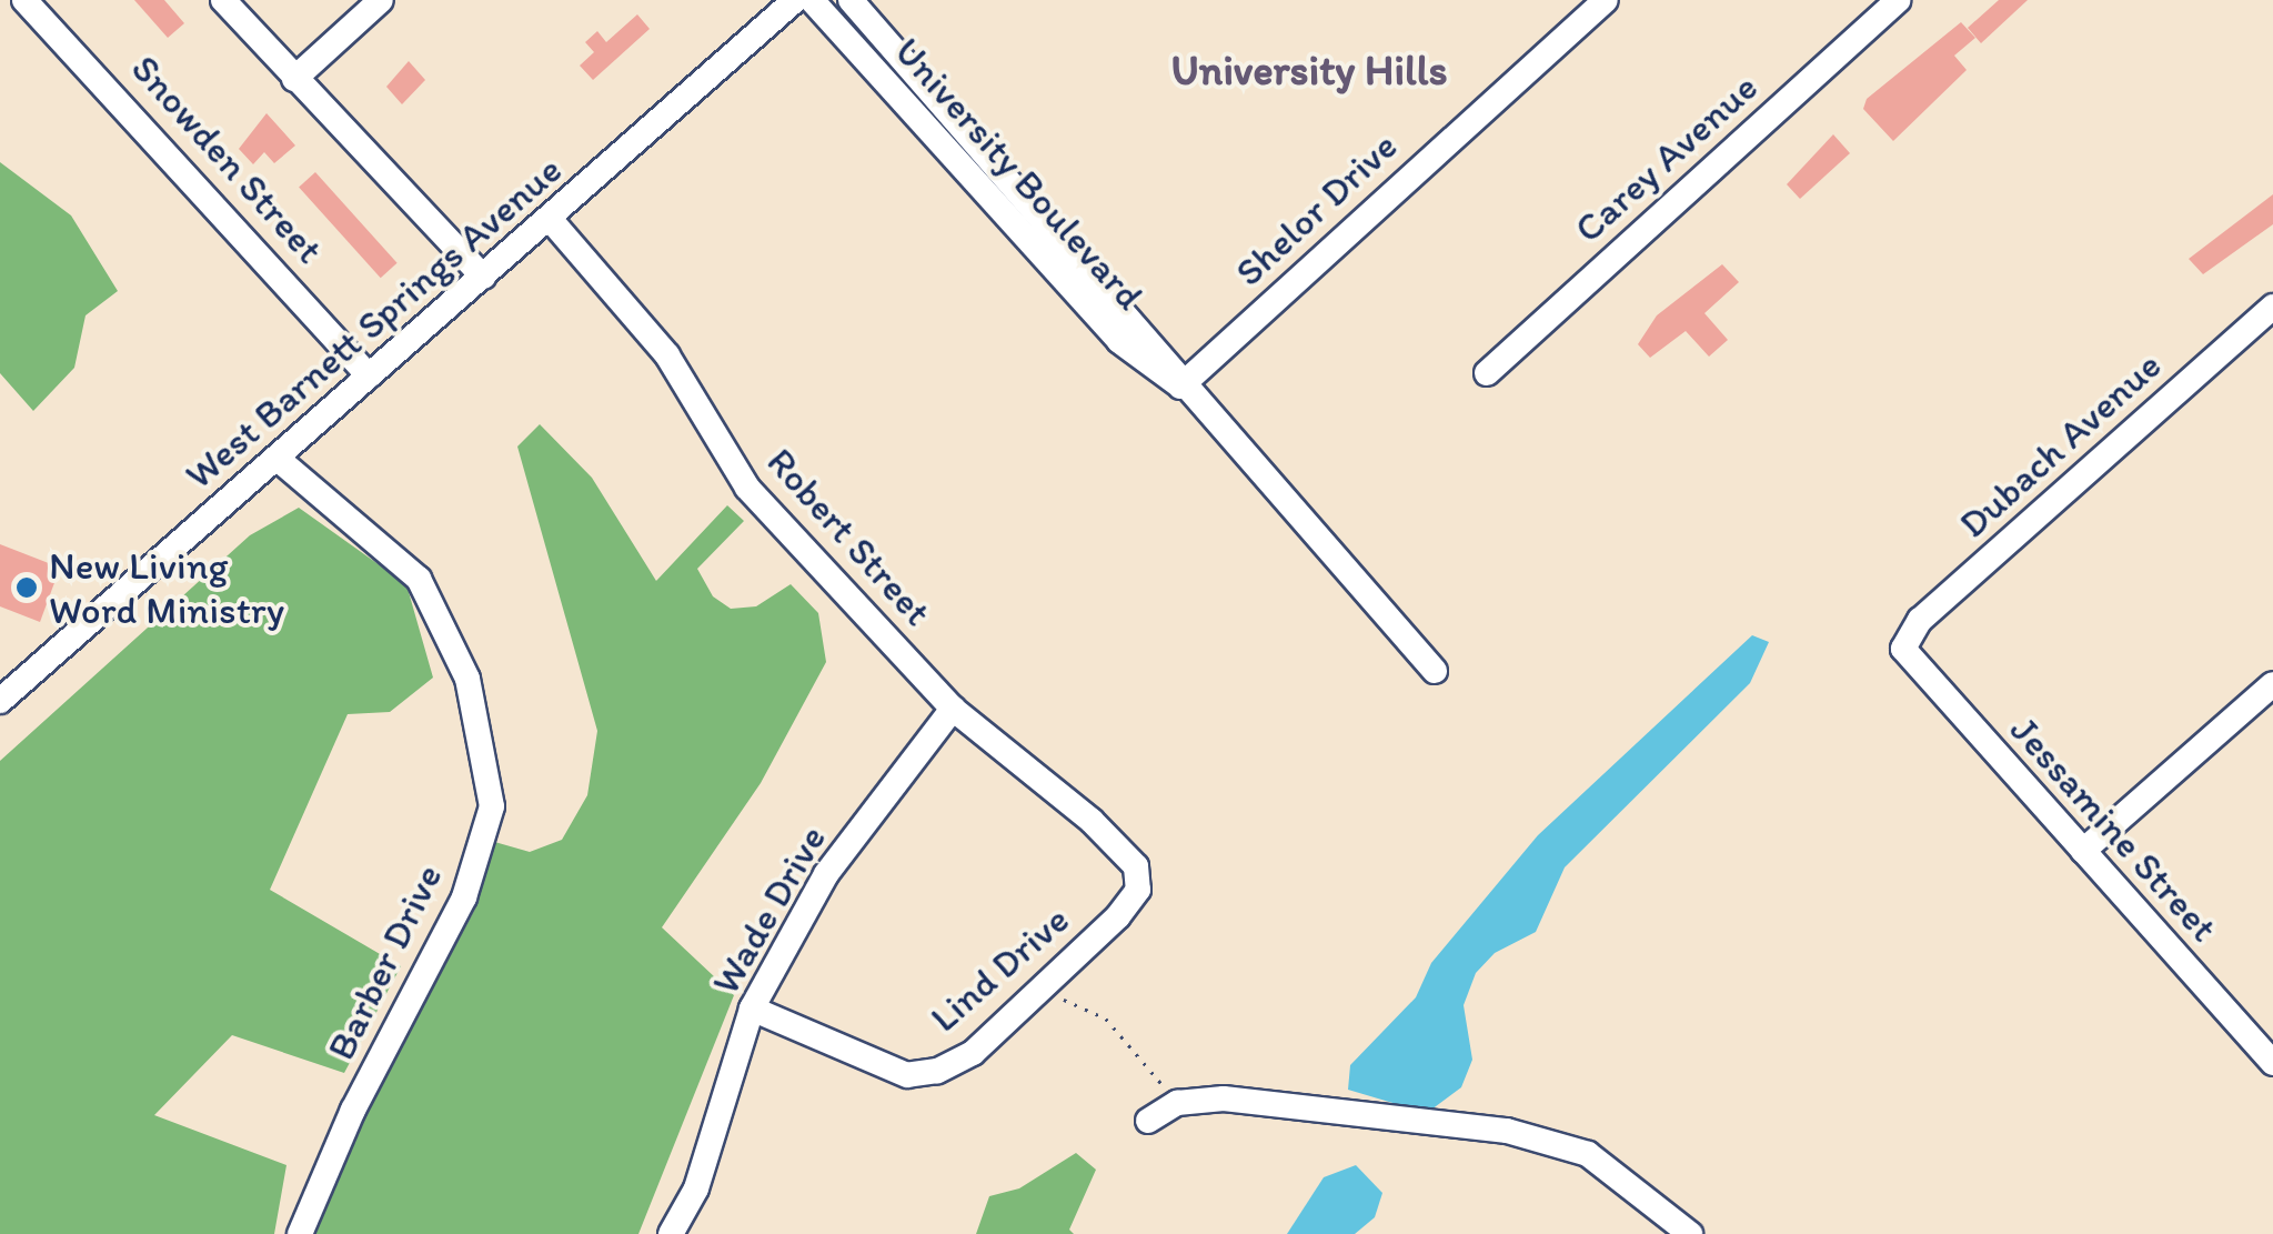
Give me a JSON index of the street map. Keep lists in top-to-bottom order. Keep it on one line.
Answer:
{"streets":{"street":["Carey Avenue","Snowden Street","University Boulevard","Shelor Drive","West Barnett Springs Avenue","Dubach Avenue","Robert Street","Jessamine Street","Wade Drive","Barber Drive","Lind Drive"]},"crossings":[["Snowden Street","West Barnett Springs Avenue"],["University Boulevard","Shelor Drive"],["West Barnett Springs Avenue","Robert Street"],["West Barnett Springs Avenue","Barber Drive"],["Dubach Avenue","Jessamine Street"],["Robert Street","Wade Drive"],["Robert Street","Lind Drive"],["Wade Drive","Lind Drive"]],"districts":["University Hills"],"places":["New Living Word Ministry"]}
